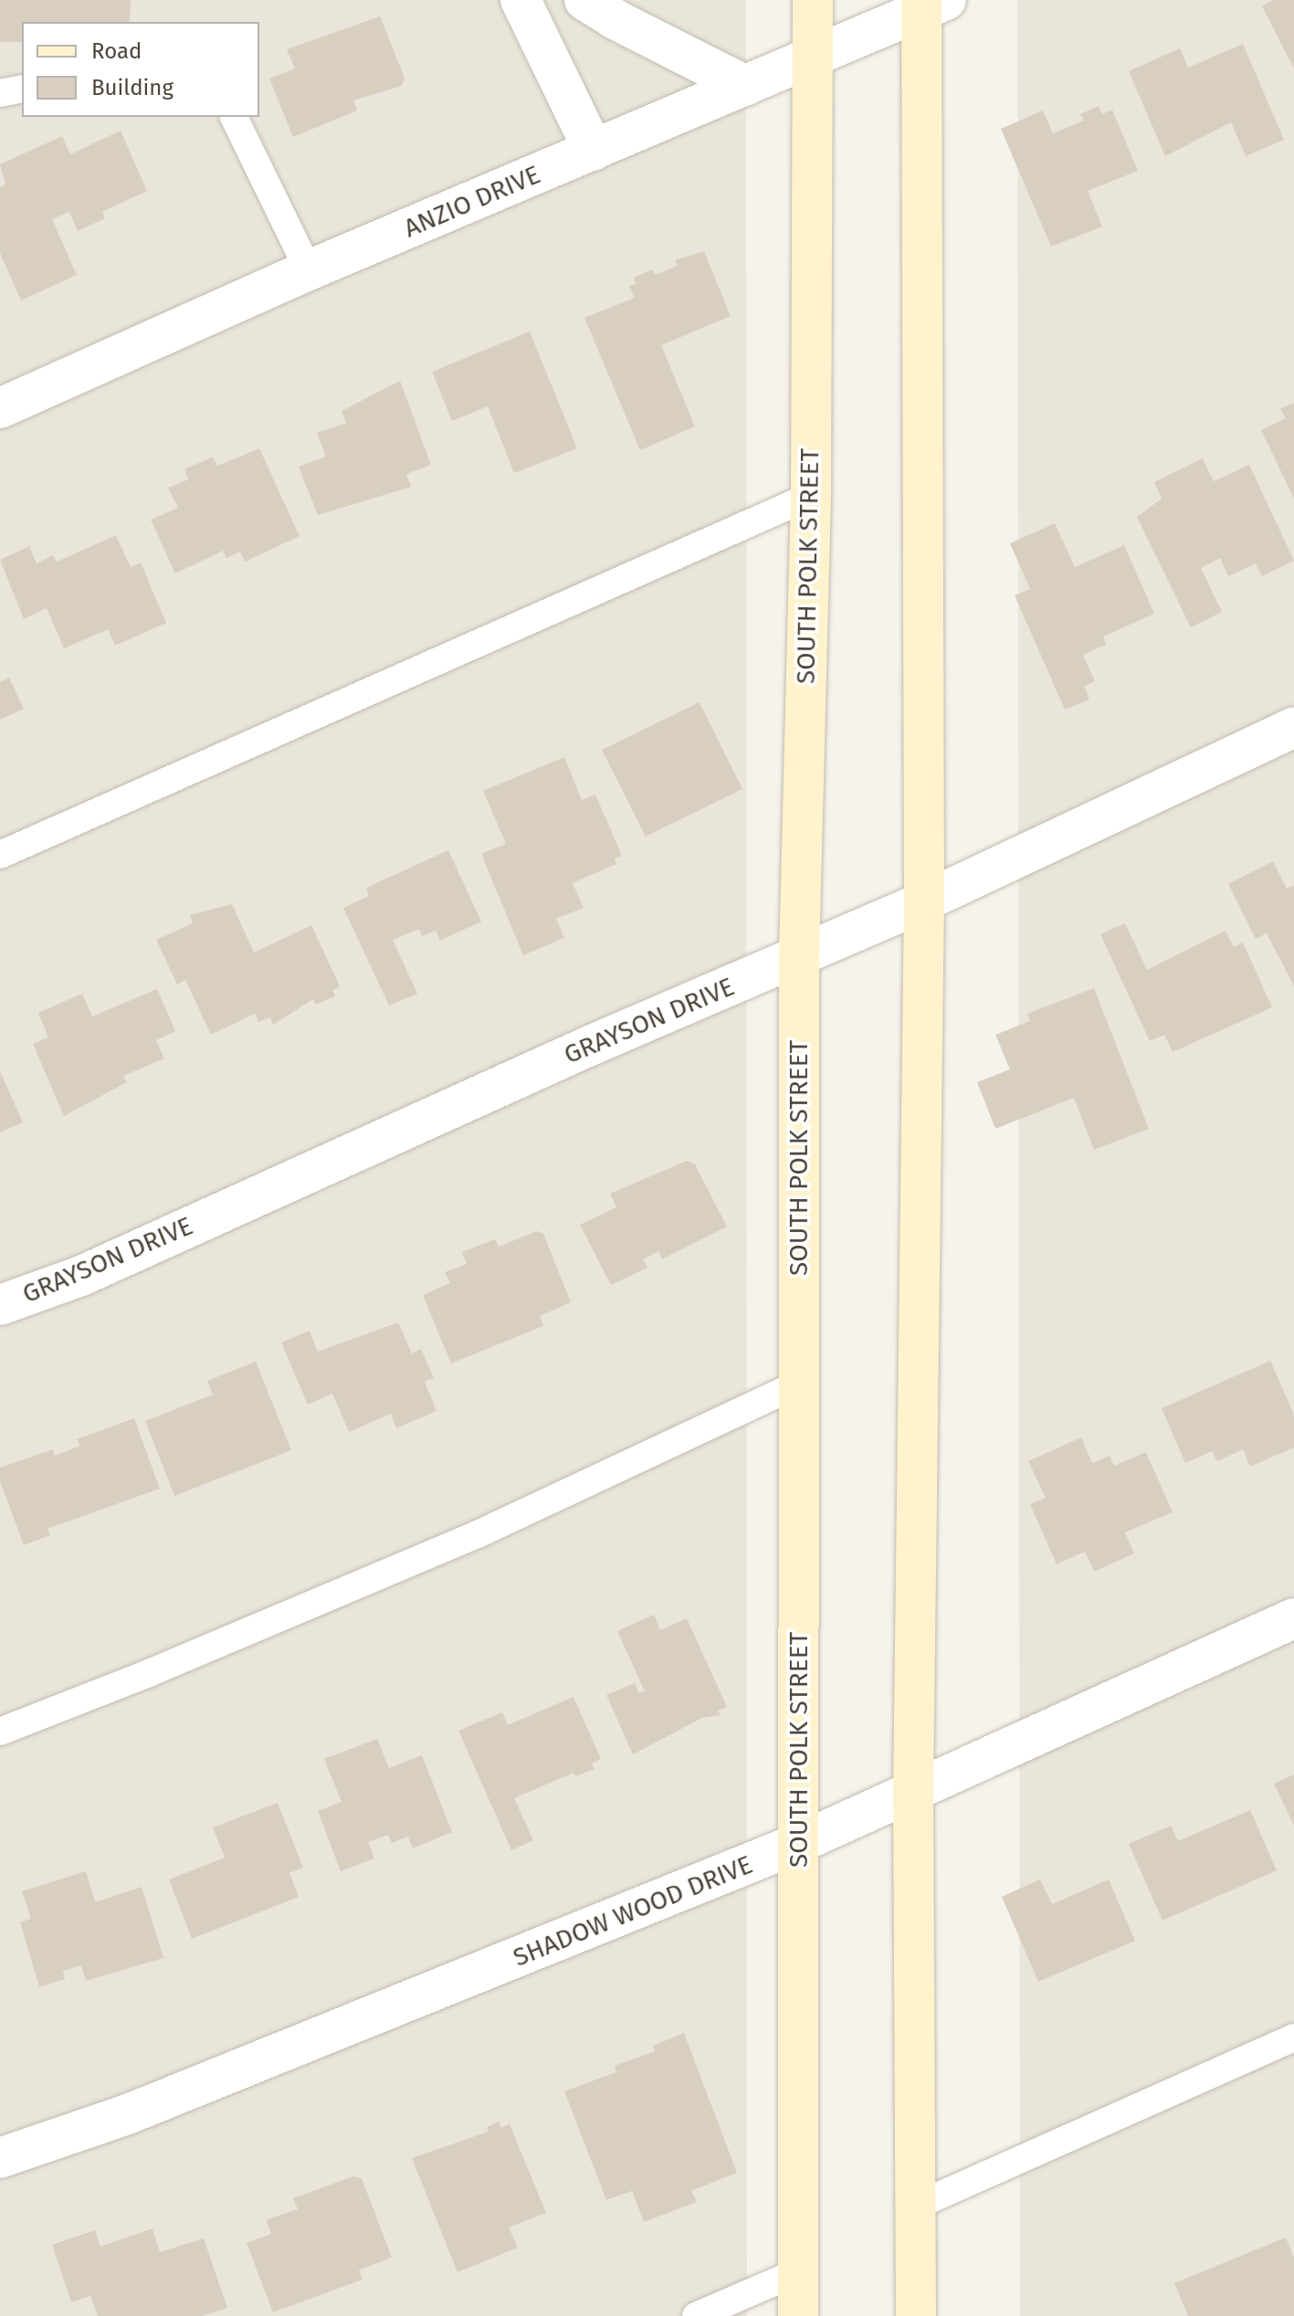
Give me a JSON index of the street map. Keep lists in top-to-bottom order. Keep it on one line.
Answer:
{"streets":{"main road":["SOUTH POLK STREET"],"street":["ANZIO DRIVE","GRAYSON DRIVE","SHADOW WOOD DRIVE"]},"crossings":[["ANZIO DRIVE","SOUTH POLK STREET"],["SOUTH POLK STREET","GRAYSON DRIVE"],["SOUTH POLK STREET","SHADOW WOOD DRIVE"]],"legend":["Road","Building"]}
